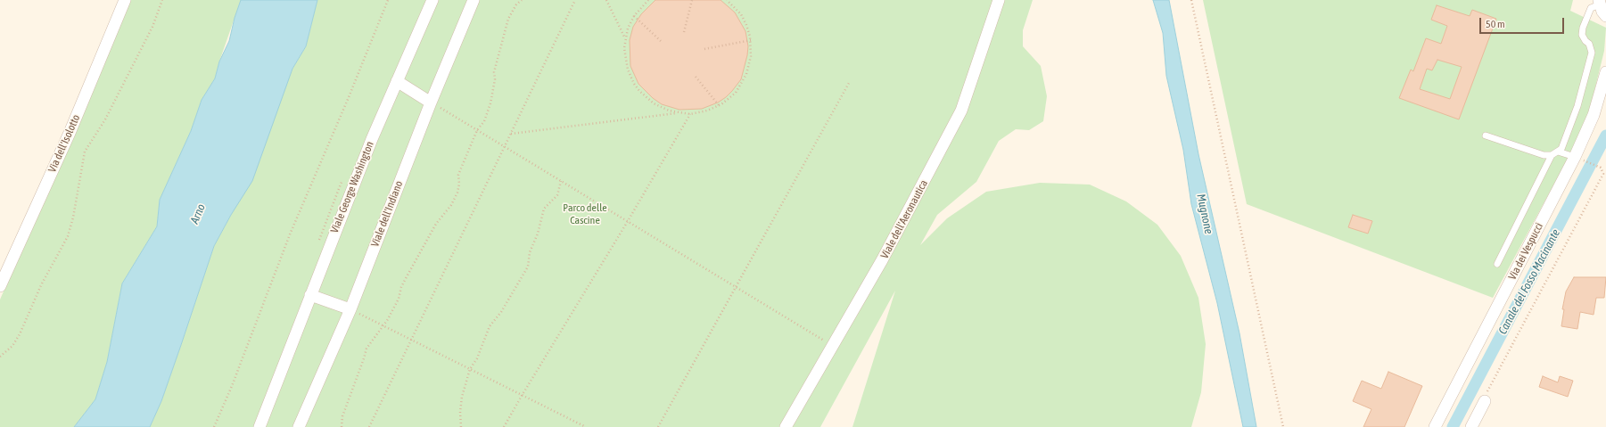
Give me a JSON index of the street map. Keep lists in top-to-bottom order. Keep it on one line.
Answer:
{"streets":{"street":["Via dell'Isolotto","Viale George Washington","Viale dell'Indiano","Viale dell'Aeronautica","Via dei Vespucci"]},"water":["Arno","Mugnone","Canale del Fosso Macinante"],"parks":["Parco delle Cascine"],"scale_bar":"50 m"}
